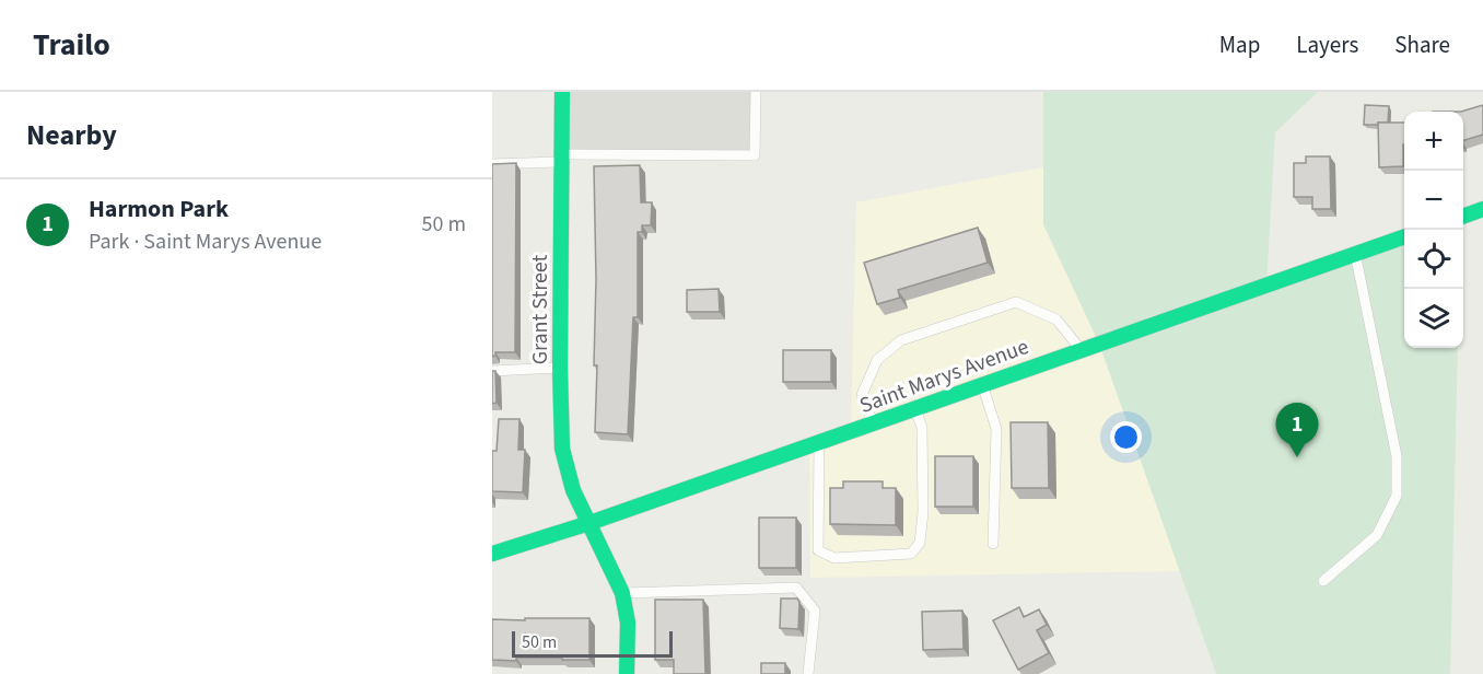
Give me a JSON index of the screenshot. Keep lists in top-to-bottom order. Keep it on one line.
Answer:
{"streets":{"main road":["Grant Street","Saint Marys Avenue"]},"crossings":[["Grant Street","Saint Marys Avenue"]],"scale_bar":"50 m","page":{"header":"Trailo","nav":["Map","Layers","Share"],"heading":"Nearby","map_buttons":["+","−"],"list":[{"mark":"1","name":"Harmon Park","note":"Park · Saint Marys Avenue","value":"50 m"}],"pins":"1","scale":"50 m"}}
